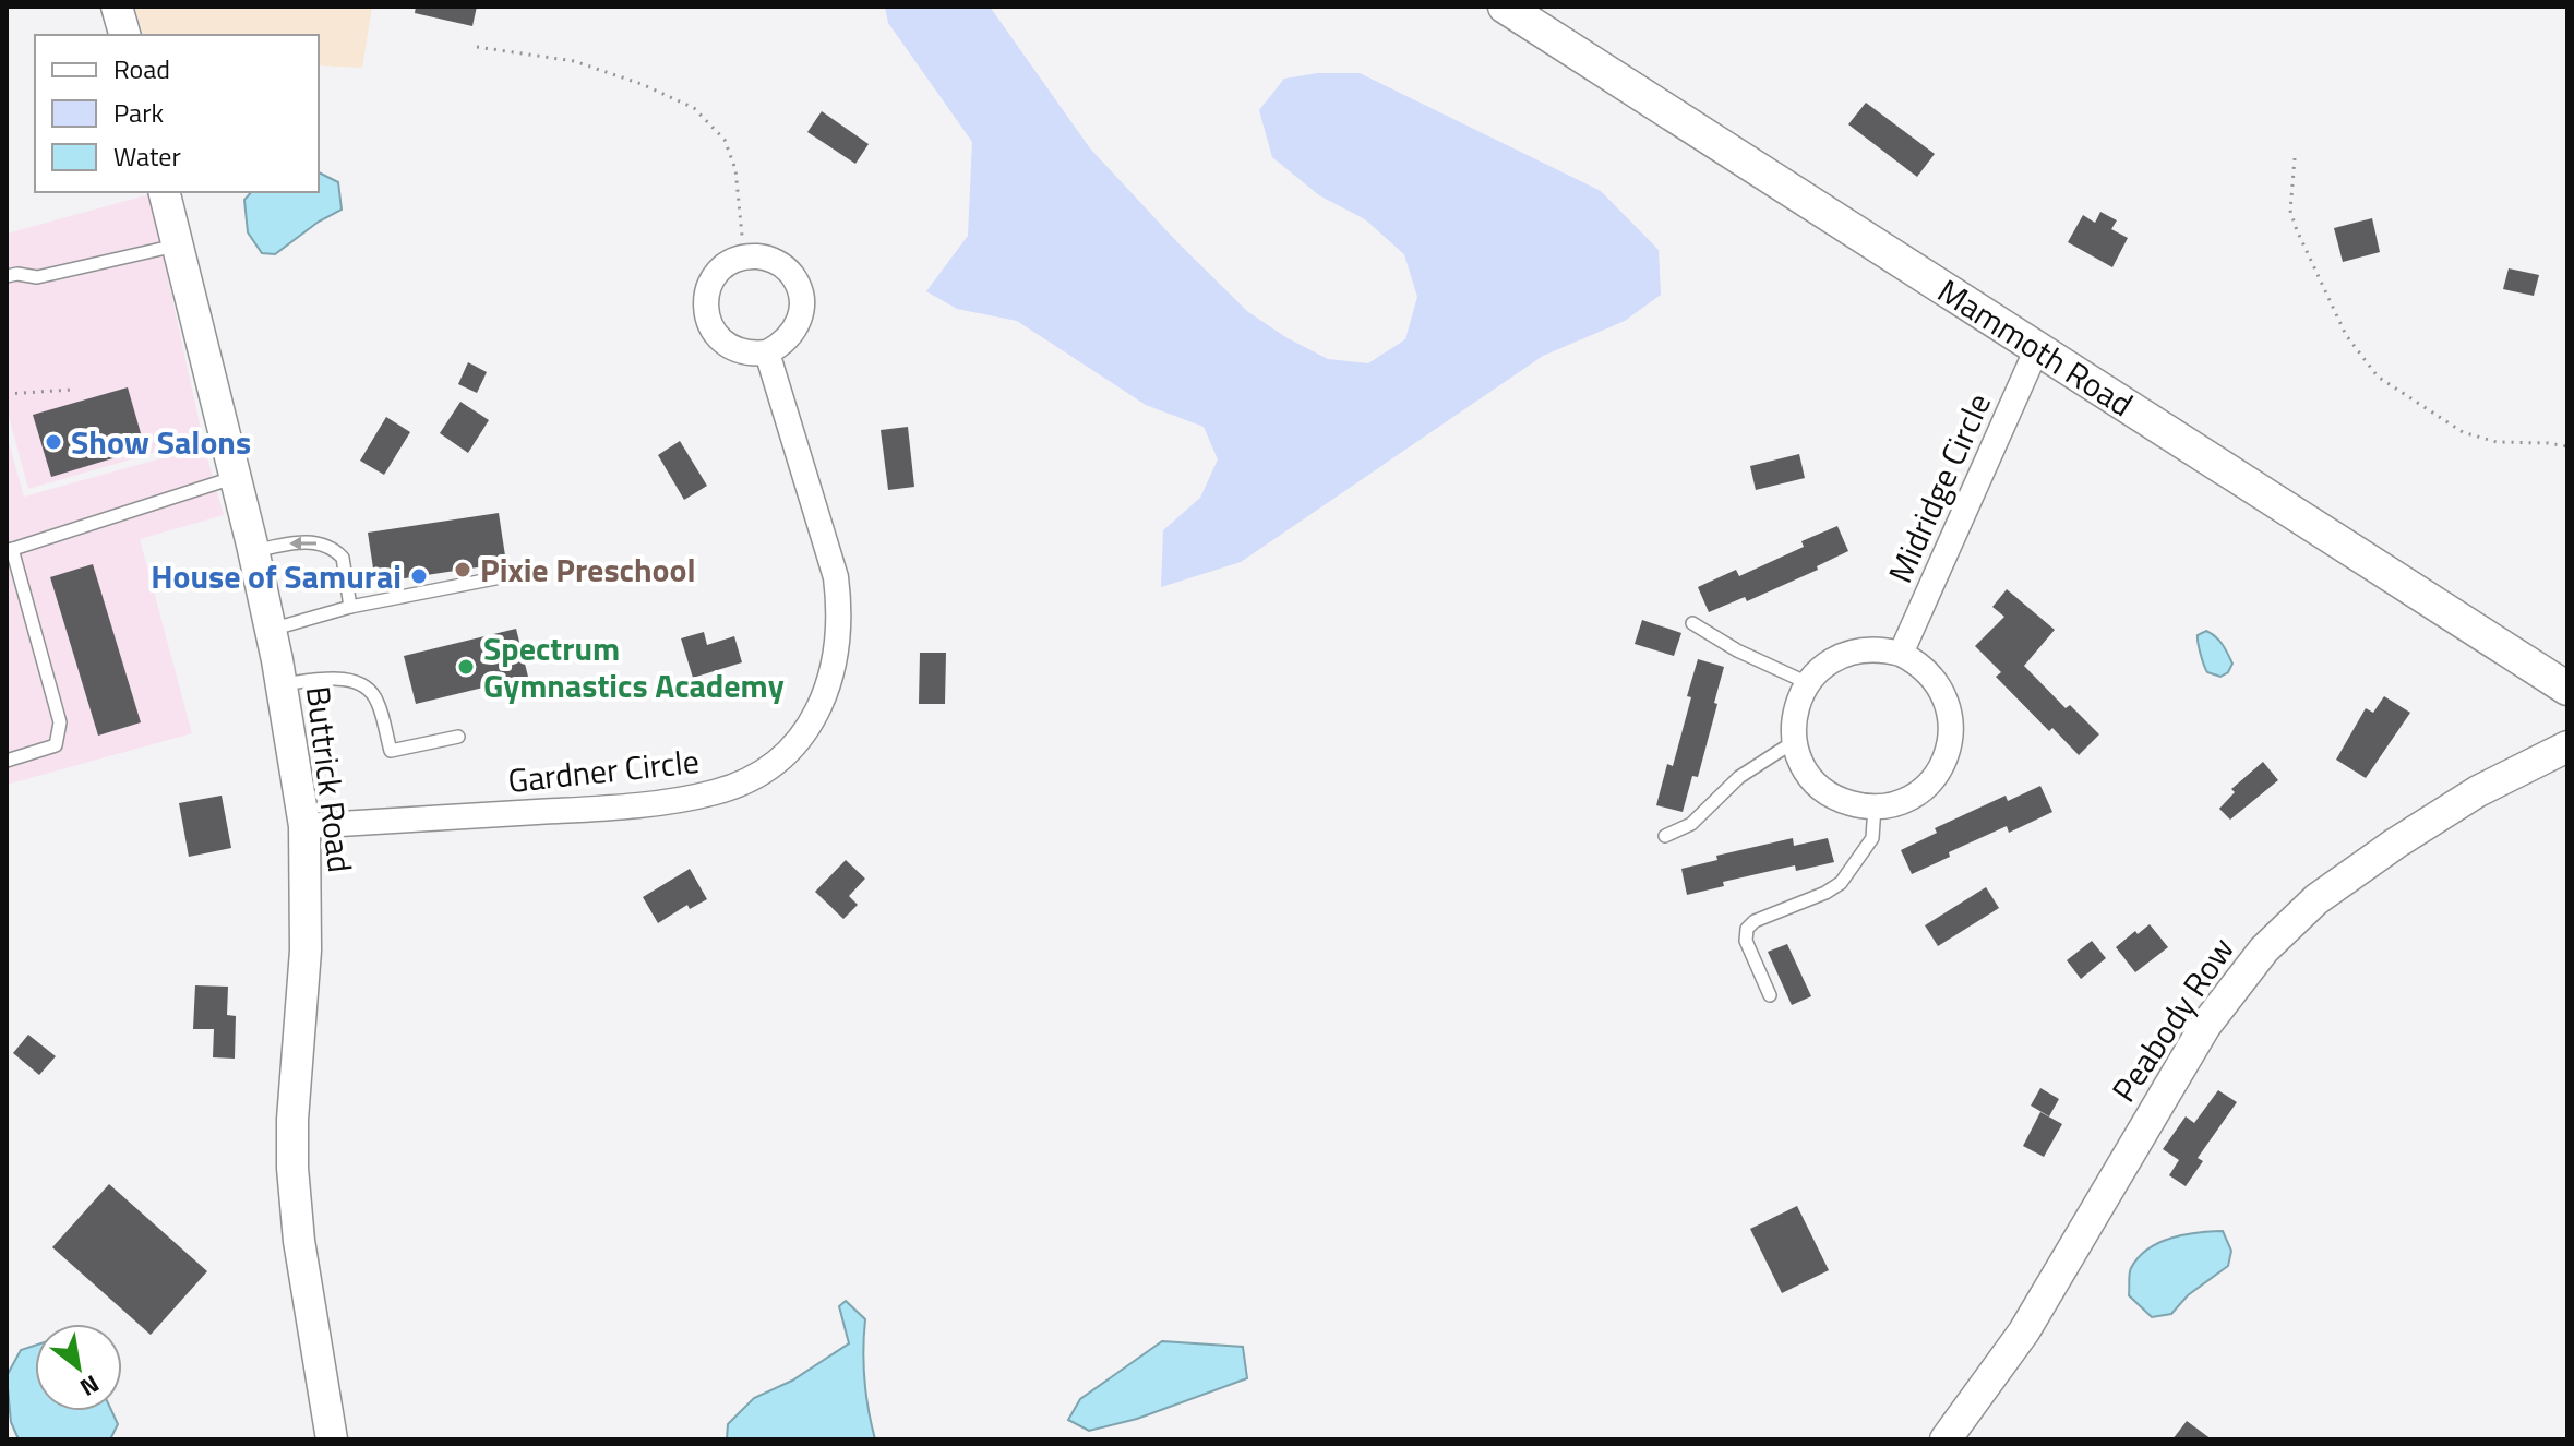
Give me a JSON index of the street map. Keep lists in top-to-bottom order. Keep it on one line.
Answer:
{"streets":{"main road":["Mammoth Road"],"street":["Midridge Circle","Gardner Circle","Buttrick Road","Peabody Row"]},"crossings":[["Mammoth Road","Midridge Circle"],["Gardner Circle","Buttrick Road"]],"places":["Show Salons","Pixie Preschool","House of Samurai","Spectrum Gymnastics Academy"],"legend":["Road","Park","Water"],"north":"bottom right"}
